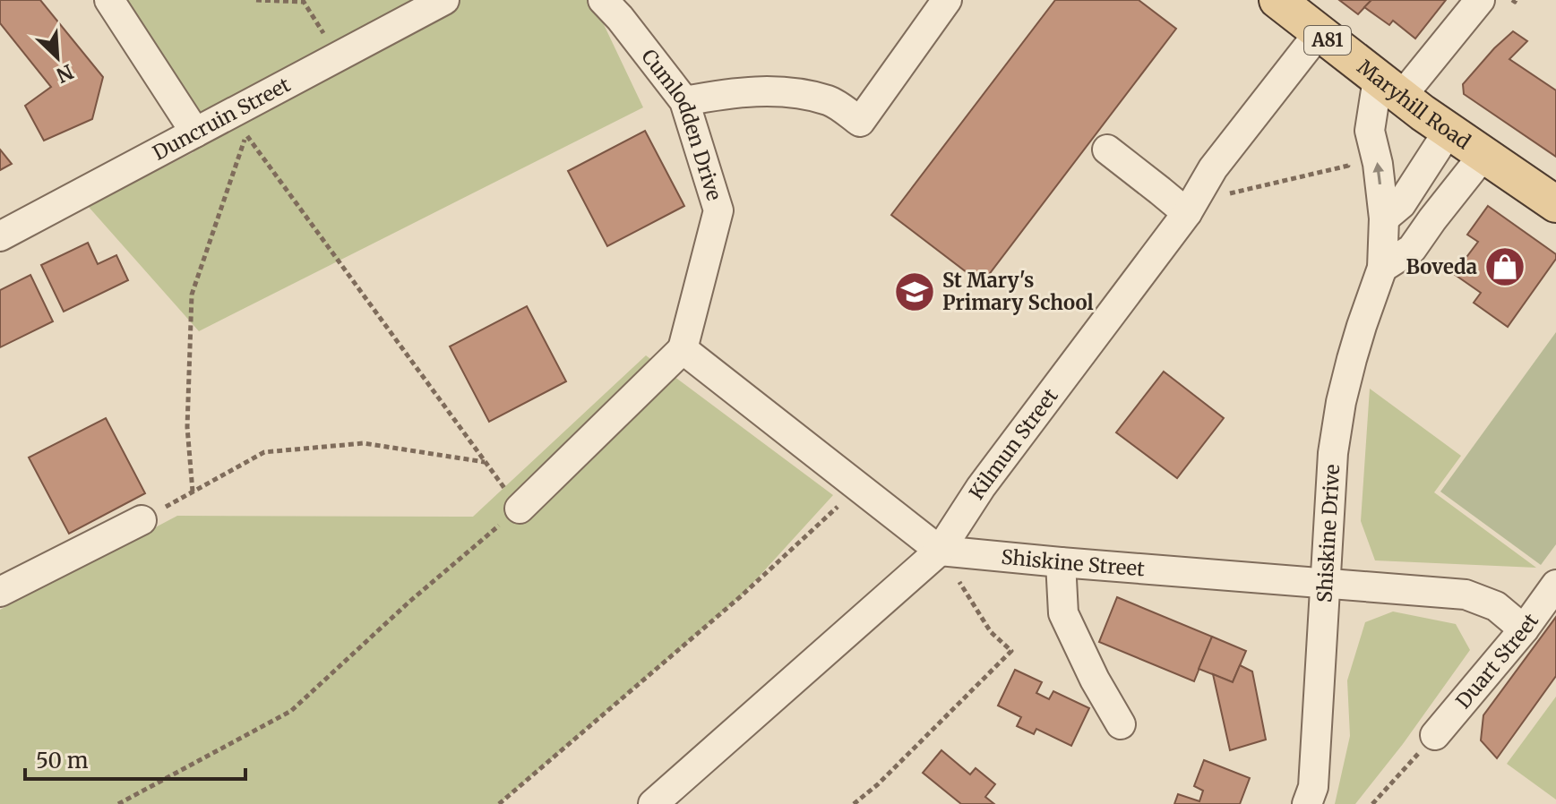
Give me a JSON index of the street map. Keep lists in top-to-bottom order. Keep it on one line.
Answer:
{"streets":{"main road":["A81","Maryhill Road"],"street":["Duncruin Street","Cumlodden Drive","Kilmun Street","Shiskine Drive","Shiskine Street","Duart Street"]},"crossings":[["Maryhill Road","Kilmun Street"],["Maryhill Road","Shiskine Drive"],["Kilmun Street","Shiskine Street"],["Shiskine Drive","Shiskine Street"],["Shiskine Street","Duart Street"]],"places":{"shop":["Boveda"],"school or university":["St Mary's Primary School"]},"scale_bar":"50 m","north":"bottom right"}
